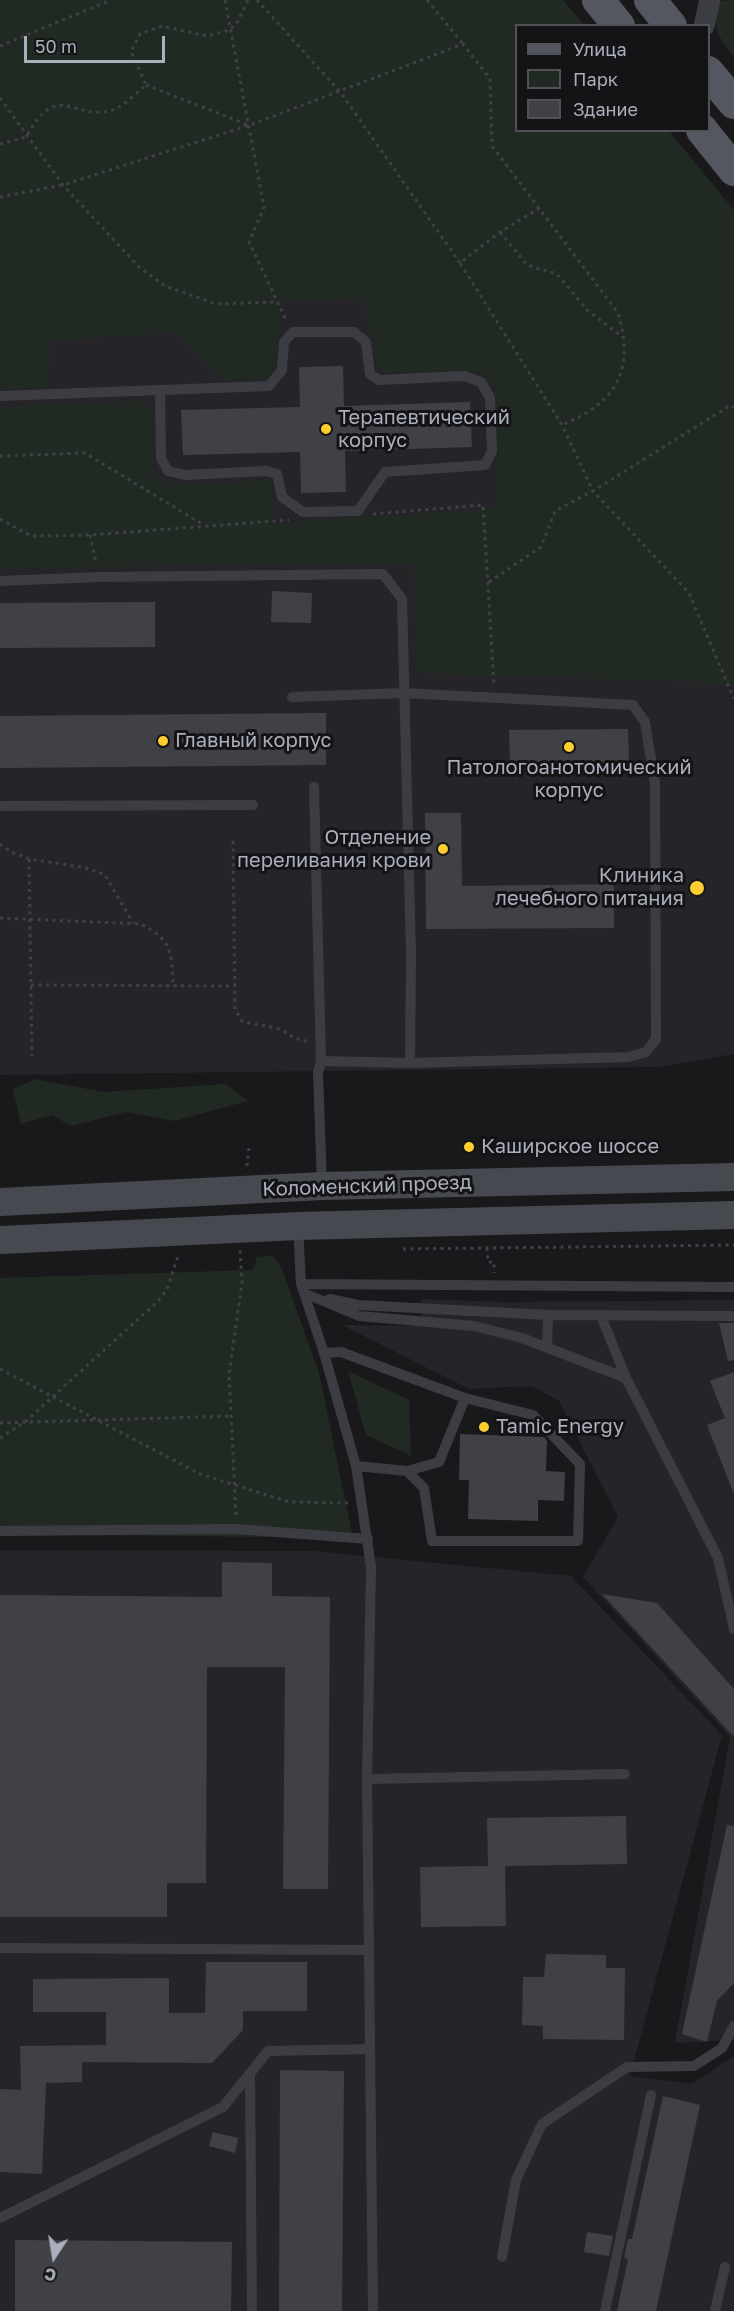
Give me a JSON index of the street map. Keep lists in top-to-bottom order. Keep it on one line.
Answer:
{"streets":{"main road":["Коломенский проезд"]},"places":["Терапевтический корпус","Главный корпус","Патологоанотомический корпус","Отделение переливания крови","Клиника лечебного питания","Каширское шоссе","Tamic Energy"],"legend":["Улица","Парк","Здание"],"scale_bar":"50 m","north":"bottom"}
